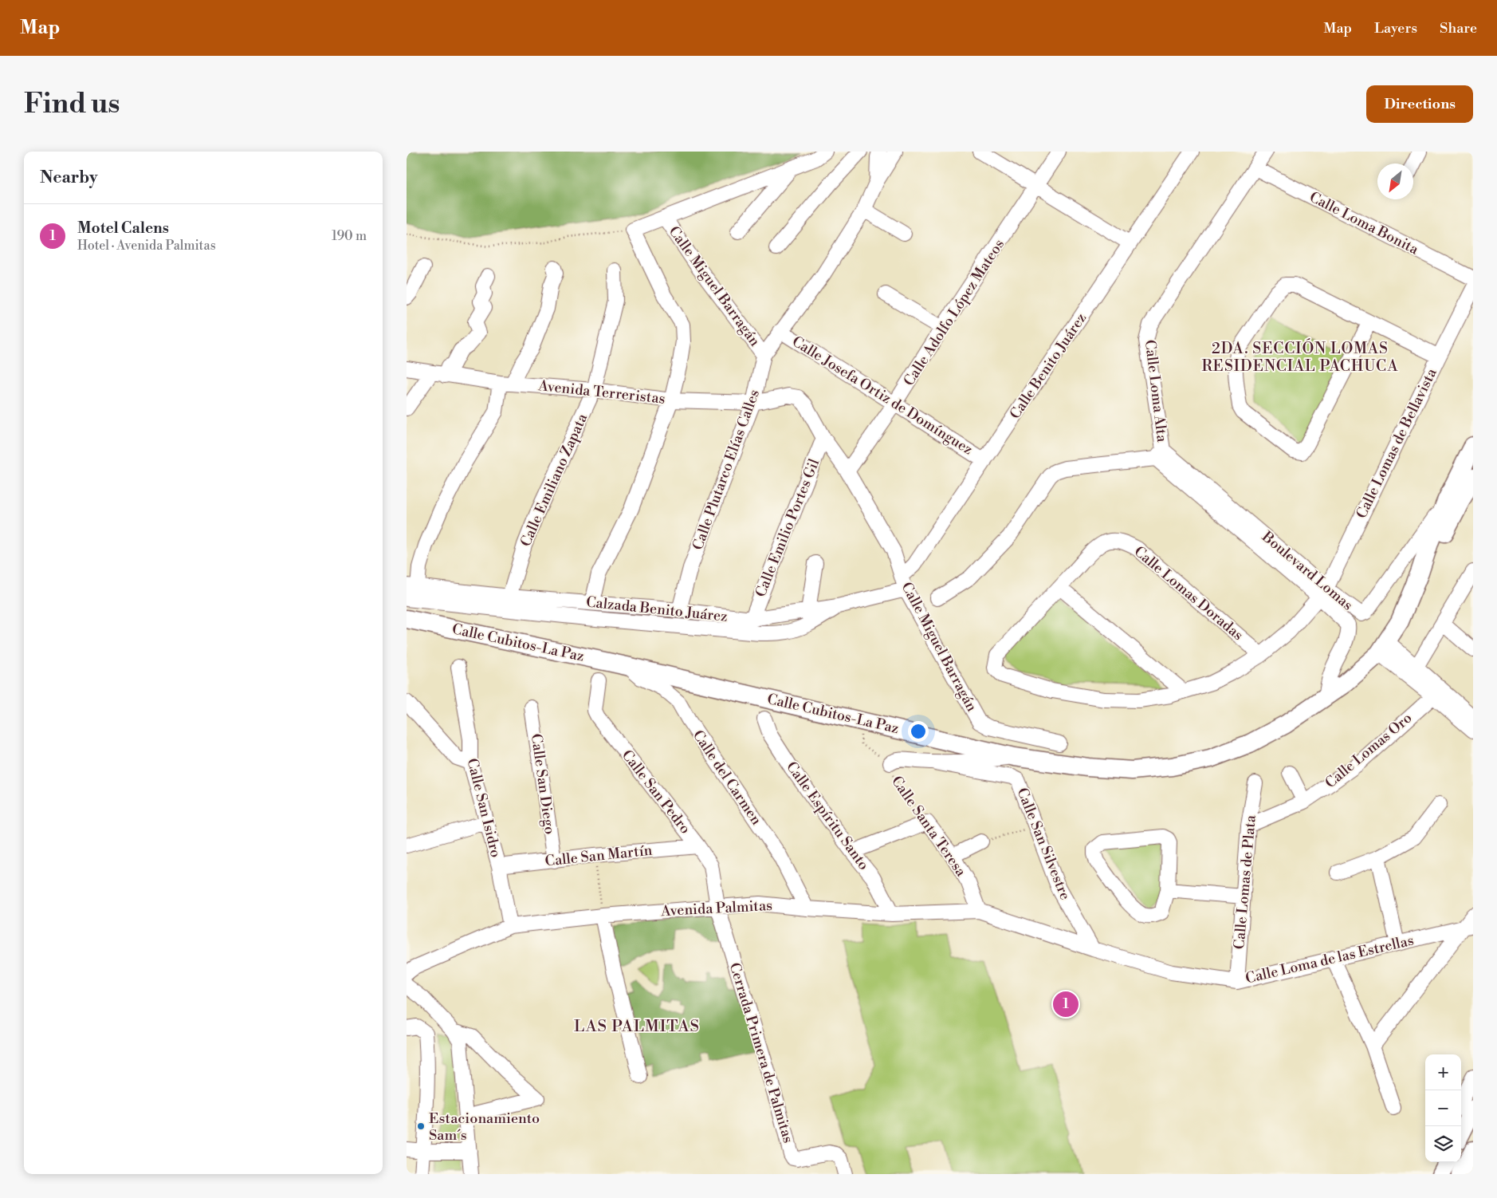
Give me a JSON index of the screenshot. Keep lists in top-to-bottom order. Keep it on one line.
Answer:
{"streets":{"main road":["Calle Cubitos-La Paz"],"street":["Calle Loma Bonita","Calle Miguel Barragán","Calle Adolfo López Mateos","Calle Benito Juárez","Calle Loma Alta","Avenida Terreristas","Calle Josefa Ortiz de Domínguez","Calle Lomas de Bellavista","Calle Plutarco Elías Calles","Calle Emiliano Zapata","Calle Emilio Portes Gil","Boulevard Lomas","Calle Lomas Doradas","Calzada Benito Juárez","Calle Lomas Oro","Calle del Carmen","Calle San Diego","Calle San Pedro","Calle San Isidro","Calle Espíritu Santo","Calle Santa Teresa","Calle San Silvestre","Calle San Martín","Calle Lomas de Plata","Avenida Palmitas","Calle Loma de las Estrellas","Cerrada Primera de Palmitas"]},"crossings":[["Calle Loma Bonita","Calle Loma Alta"],["Calle Miguel Barragán","Calle Adolfo López Mateos"],["Calle Miguel Barragán","Calle Benito Juárez"],["Calle Miguel Barragán","Avenida Terreristas"],["Calle Miguel Barragán","Calle Plutarco Elías Calles"],["Calle Miguel Barragán","Calle Emilio Portes Gil"],["Calle Miguel Barragán","Calzada Benito Juárez"],["Calle Adolfo López Mateos","Calle Josefa Ortiz de Domínguez"],["Calle Benito Juárez","Calle Josefa Ortiz de Domínguez"],["Calle Benito Juárez","Calzada Benito Juárez"],["Calle Loma Alta","Boulevard Lomas"],["Avenida Terreristas","Calle Plutarco Elías Calles"],["Avenida Terreristas","Calle Emiliano Zapata"],["Calle Josefa Ortiz de Domínguez","Calle Plutarco Elías Calles"],["Calle Lomas de Bellavista","Boulevard Lomas"],["Calle Lomas de Bellavista","Calle Lomas Doradas"],["Calle Plutarco Elías Calles","Calzada Benito Juárez"],["Calle Emiliano Zapata","Calzada Benito Juárez"],["Calle Emilio Portes Gil","Calzada Benito Juárez"],["Boulevard Lomas","Calle Cubitos-La Paz"],["Calle Cubitos-La Paz","Calle del Carmen"],["Calle Lomas Oro","Calle Lomas de Plata"],["Calle del Carmen","Avenida Palmitas"],["Calle San Diego","Calle San Martín"],["Calle San Pedro","Calle San Martín"],["Calle San Pedro","Avenida Palmitas"],["Calle San Pedro","Cerrada Primera de Palmitas"],["Calle San Isidro","Calle San Martín"],["Calle San Isidro","Avenida Palmitas"],["Calle Espíritu Santo","Avenida Palmitas"],["Calle Santa Teresa","Avenida Palmitas"],["Calle San Silvestre","Avenida Palmitas"],["Calle San Silvestre","Calle Loma de las Estrellas"],["Calle Lomas de Plata","Calle Loma de las Estrellas"],["Avenida Palmitas","Calle Loma de las Estrellas"],["Avenida Palmitas","Cerrada Primera de Palmitas"]],"districts":["2DA. SECCIÓN LOMAS RESIDENCIAL PACHUCA","LAS PALMITAS"],"places":["Estacionamiento Sam´s"],"north":"bottom left","page":{"header":"Map","nav":["Map","Layers","Share"],"buttons":"Directions","title":"Find us","heading":"Nearby","list":[{"mark":"1","name":"Motel Calens","note":"Hotel · Avenida Palmitas","value":"190 m"}],"pins":"1","map_buttons":["+","−"]}}
